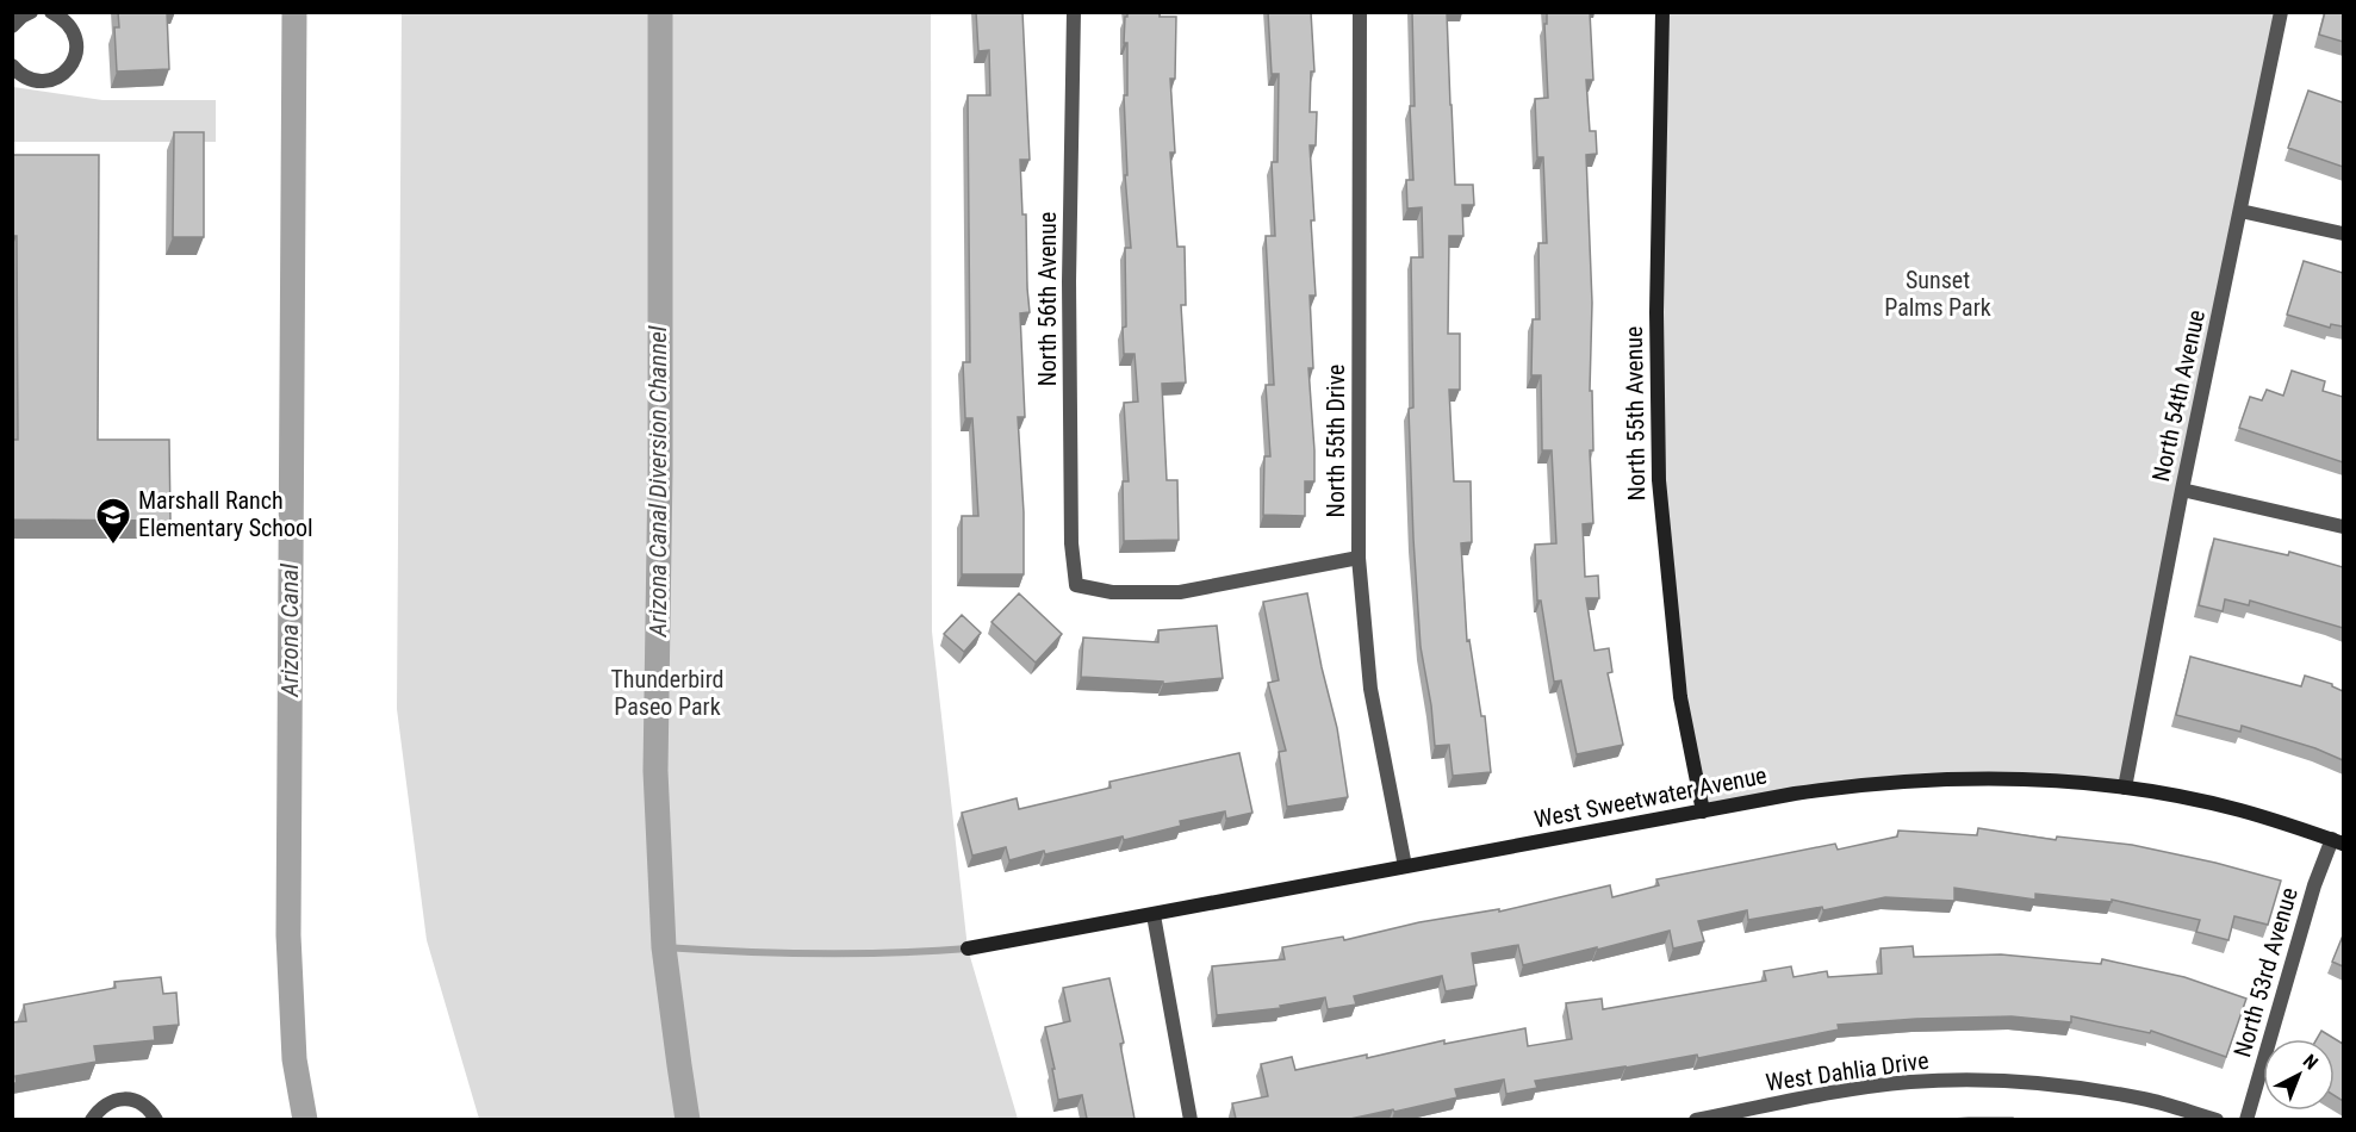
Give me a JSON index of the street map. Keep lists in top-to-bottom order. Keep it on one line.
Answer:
{"streets":{"street":["North 56th Avenue","North 54th Avenue","North 55th Avenue","North 55th Drive","West Sweetwater Avenue","North 53rd Avenue","West Dahlia Drive"]},"crossings":[["North 56th Avenue","North 55th Drive"],["North 54th Avenue","West Sweetwater Avenue"],["North 55th Avenue","West Sweetwater Avenue"],["North 55th Drive","West Sweetwater Avenue"],["West Sweetwater Avenue","North 53rd Avenue"]],"water":["Arizona Canal Diversion Channel","Arizona Canal"],"parks":["Sunset Palms Park","Thunderbird Paseo Park"],"places":{"school or university":["Marshall Ranch Elementary School"]},"north":"top right"}
